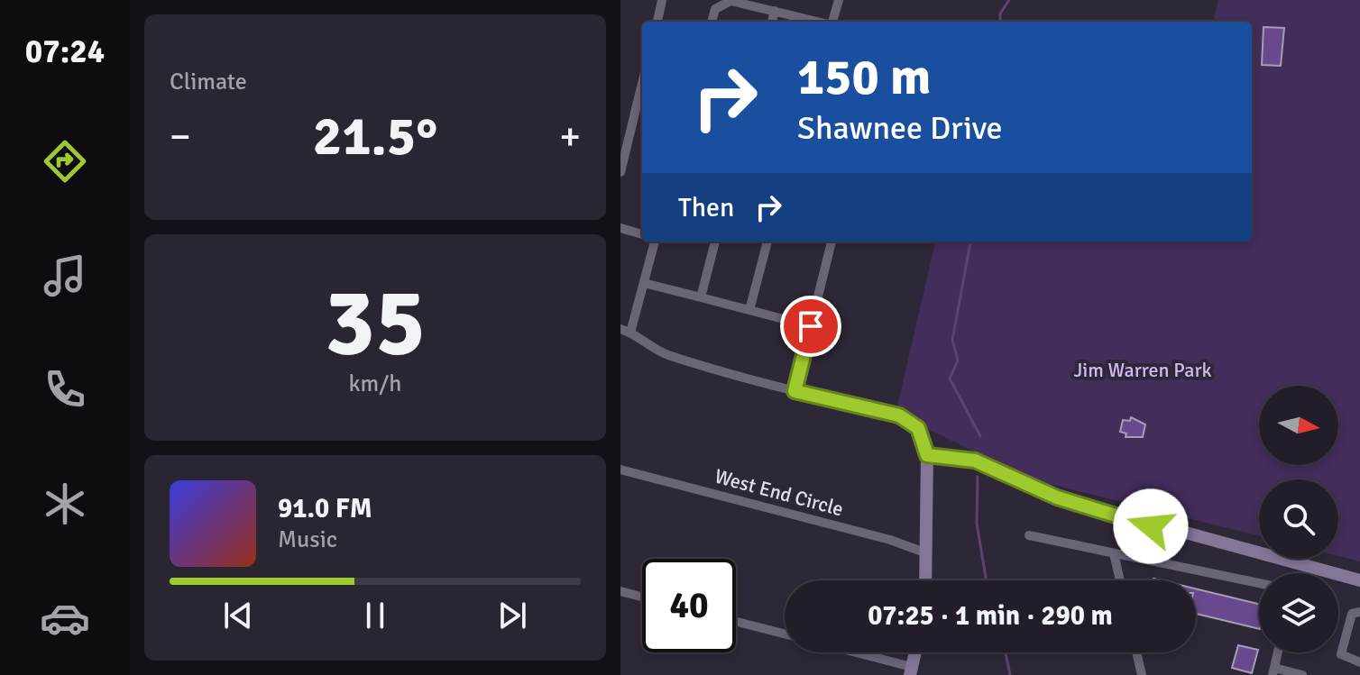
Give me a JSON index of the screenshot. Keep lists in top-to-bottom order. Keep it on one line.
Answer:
{"streets":{"street":["West End Circle"]},"parks":["Jim Warren Park"],"north":"right","page":{"tabs":"07:24","tile":["Climate",["35","km/h"]],"turn":["150 m","Shawnee Drive"],"heat":["−","21.5°","+"],"then":"Then","song":["91.0 FM","Music"],"limit":"40","trip":"07:25 · 1 min · 290 m"}}
